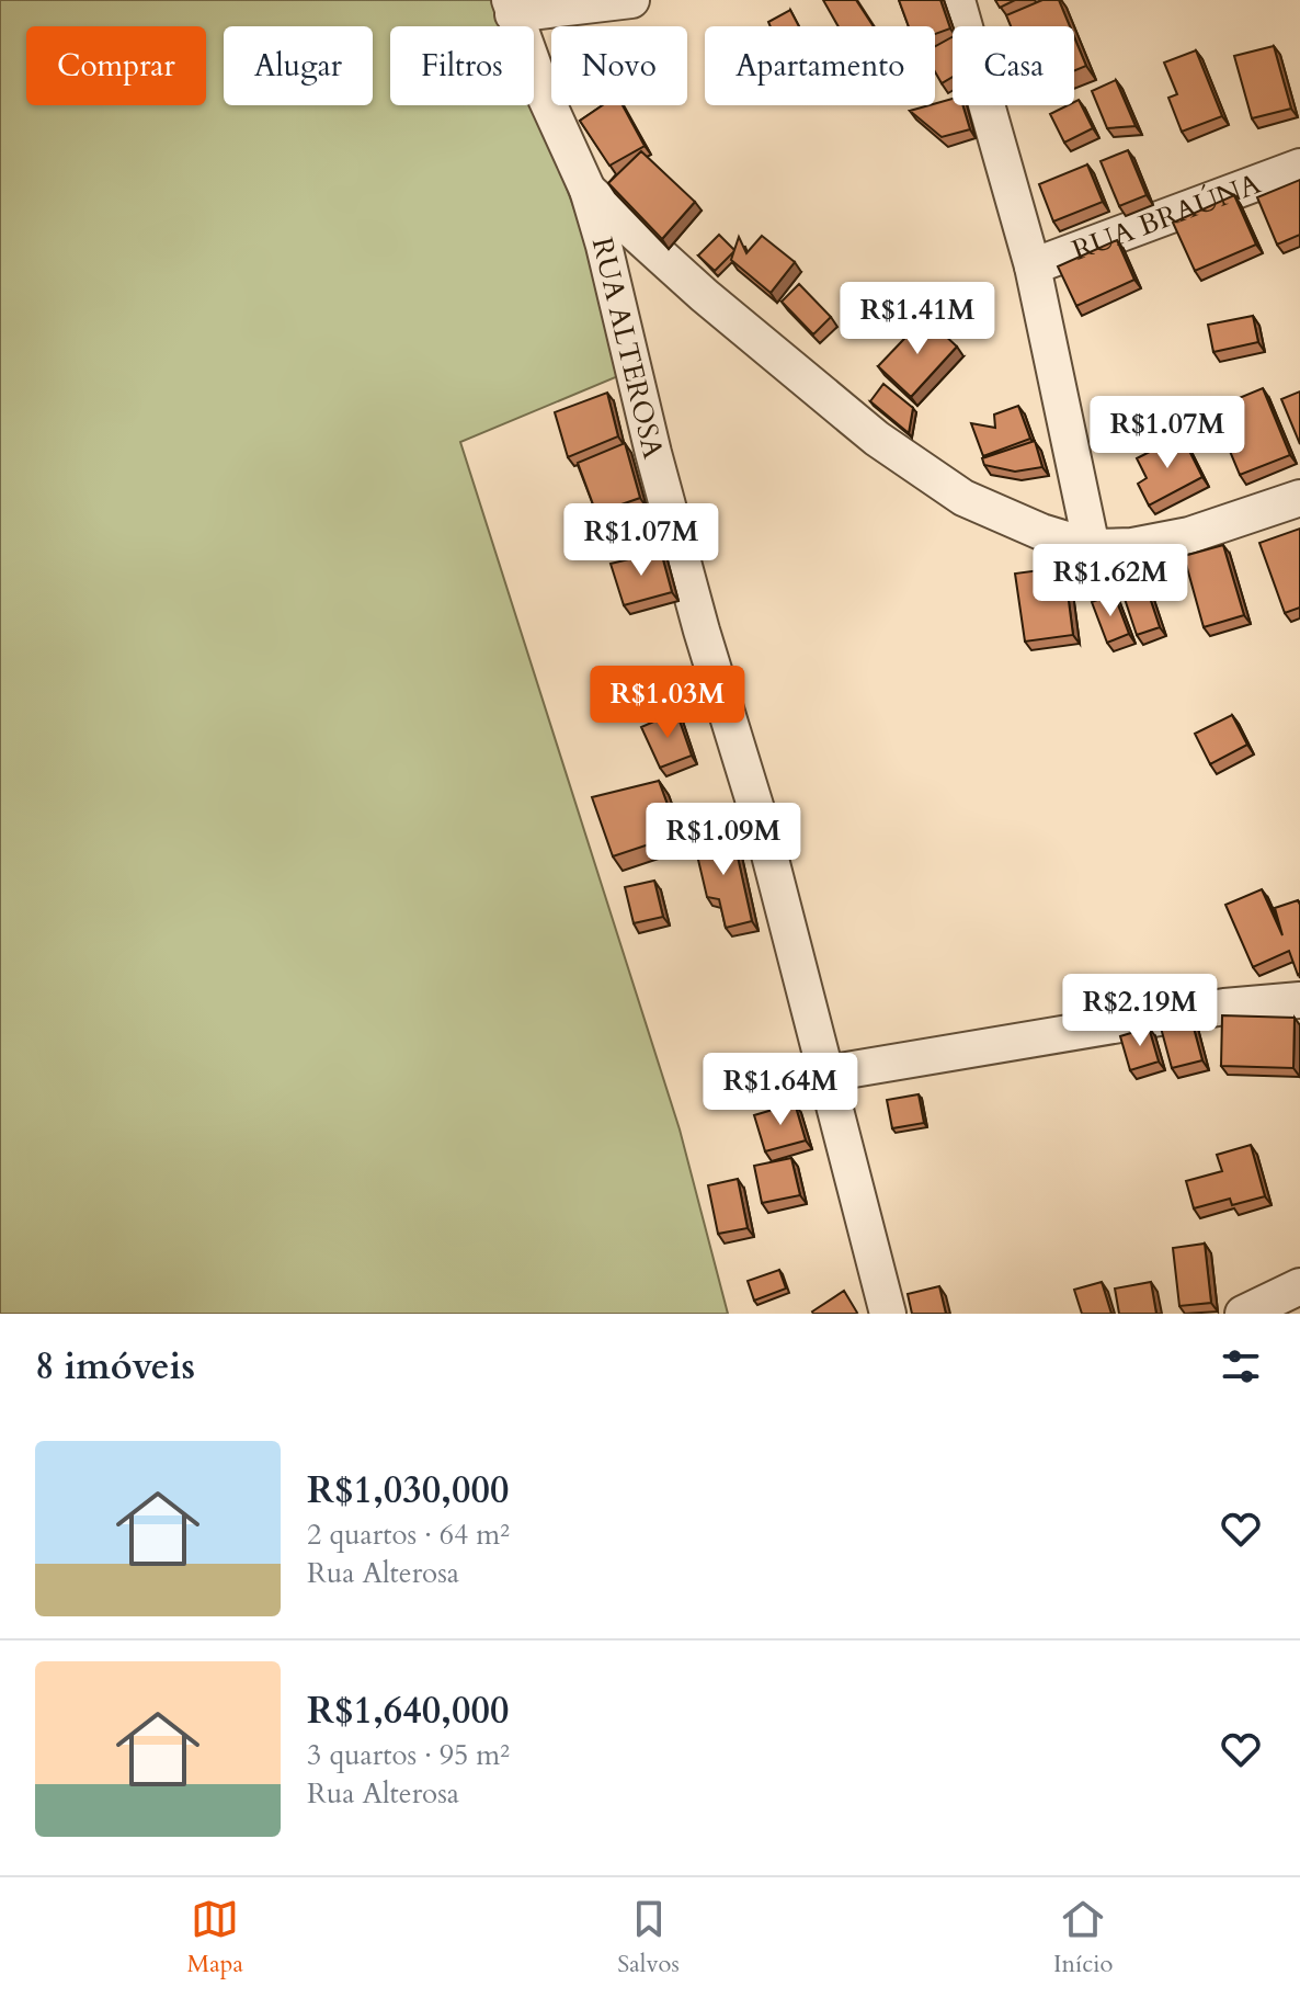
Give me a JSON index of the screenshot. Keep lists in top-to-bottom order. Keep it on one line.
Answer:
{"streets":{"street":["RUA BRAÚNA","RUA ALTEROSA"]},"page":{"chip":["Comprar","Alugar","Filtros","Novo","Apartamento","Casa"],"price":["R$1.41M","R$1.07M","R$1.07M","R$1.62M","R$1.03M","R$1.09M","R$2.19M","R$1.64M"],"heading":"8 imóveis","list":[{"name":"R$1,030,000","note":"2 quartos · 64 m² · Rua Alterosa"},{"name":"R$1,640,000","note":"3 quartos · 95 m² · Rua Alterosa"}],"tabs":["Mapa","Salvos","Início"]}}
